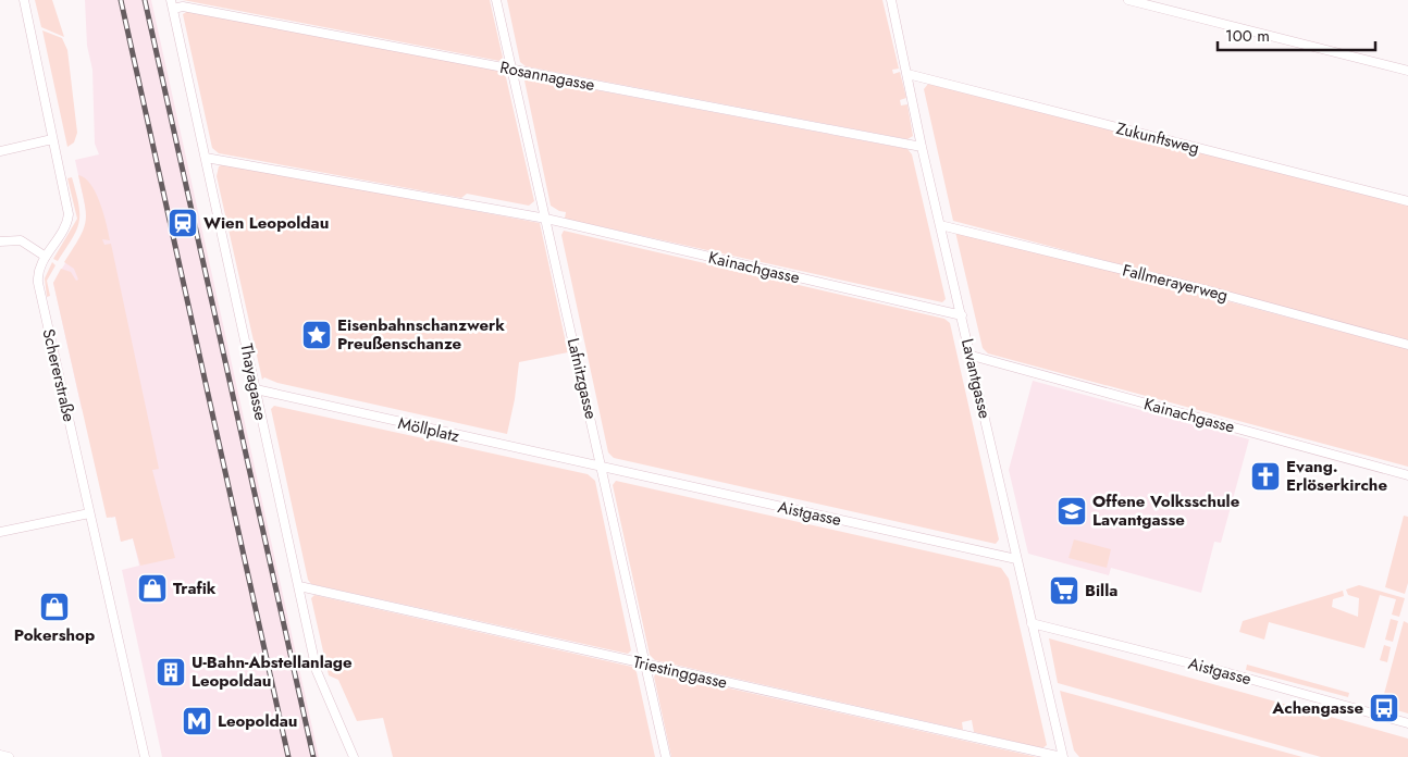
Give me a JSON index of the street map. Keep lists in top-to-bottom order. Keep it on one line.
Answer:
{"streets":{"street":["Rosannagasse","Zukunftsweg","Kainachgasse","Fallmerayerweg","Schererstraße","Lafnitzgasse","Lavantgasse","Thayagasse","Möllplatz","Aistgasse","Triestinggasse"]},"crossings":[["Rosannagasse","Lafnitzgasse"],["Rosannagasse","Lavantgasse"],["Rosannagasse","Thayagasse"],["Zukunftsweg","Lavantgasse"],["Kainachgasse","Lafnitzgasse"],["Kainachgasse","Lavantgasse"],["Fallmerayerweg","Lavantgasse"],["Lafnitzgasse","Möllplatz"],["Lafnitzgasse","Aistgasse"],["Lafnitzgasse","Triestinggasse"],["Lavantgasse","Aistgasse"],["Lavantgasse","Triestinggasse"],["Thayagasse","Möllplatz"],["Thayagasse","Triestinggasse"],["Möllplatz","Aistgasse"]],"places":{"station":["Wien Leopoldau"],"place":["Eisenbahnschanzwerk Preußenschanze"],"church":["Evang. Erlöserkirche"],"school or university":["Offene Volksschule Lavantgasse"],"shop":["Trafik","Pokershop"],"supermarket":["Billa"],"building":["U-Bahn-Abstellanlage Leopoldau"],"bus stop":["Achengasse"],"metro station":["Leopoldau"]},"scale_bar":"100 m"}
